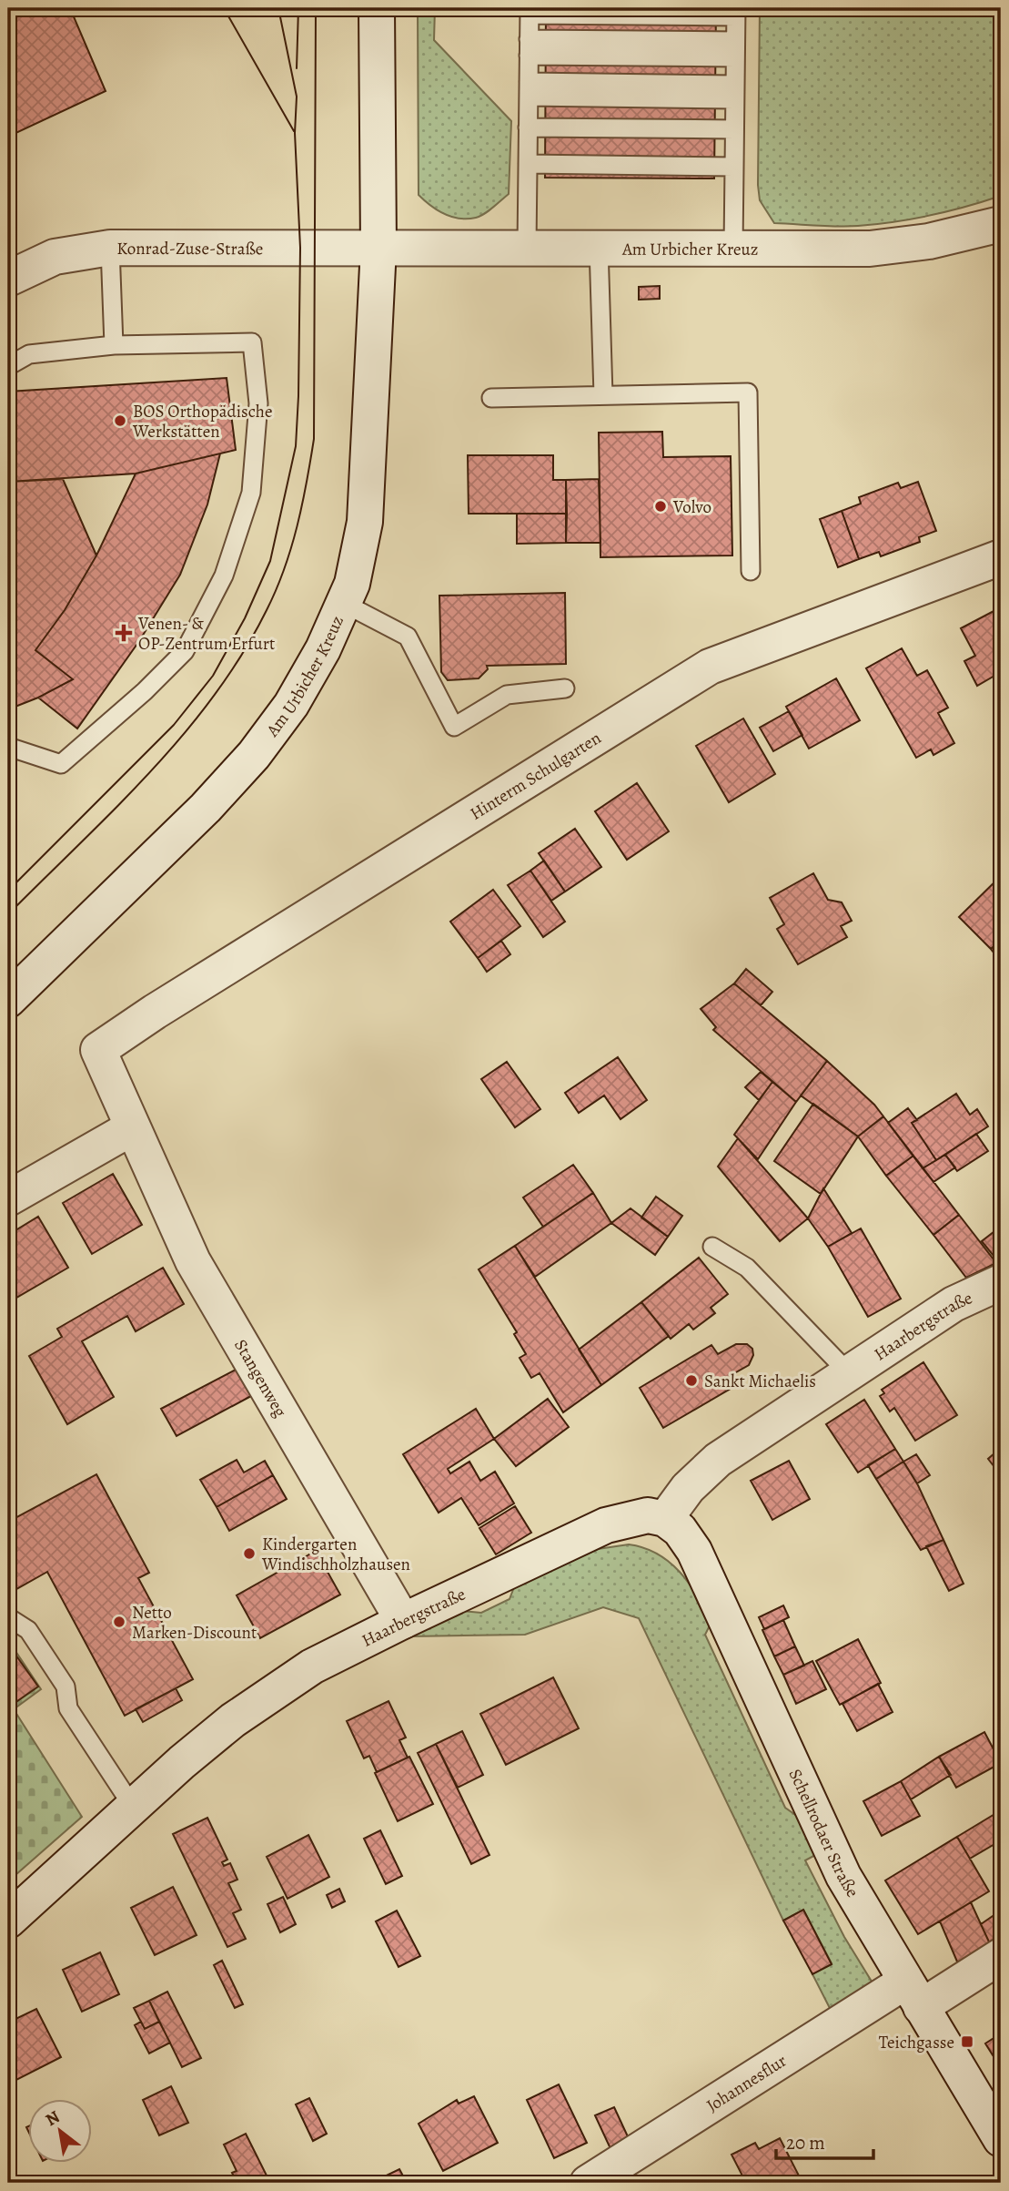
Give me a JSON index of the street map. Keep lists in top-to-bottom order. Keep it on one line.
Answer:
{"streets":{"street":["Konrad-Zuse-Straße","Am Urbicher Kreuz","Hinterm Schulgarten","Haarbergstraße","Stangenweg","Schellrodaer Straße","Johannesflur"]},"crossings":[["Konrad-Zuse-Straße","Am Urbicher Kreuz"],["Hinterm Schulgarten","Stangenweg"],["Haarbergstraße","Stangenweg"],["Haarbergstraße","Schellrodaer Straße"],["Schellrodaer Straße","Johannesflur"]],"places":{"other":["BOS Orthopädische Werkstätten","Volvo","Sankt Michaelis","Kindergarten Windischholzhausen","Netto Marken-Discount"],"health":["Venen- & OP-Zentrum Erfurt"],"transit":["Teichgasse"]},"scale_bar":"20 m","north":"top left"}
